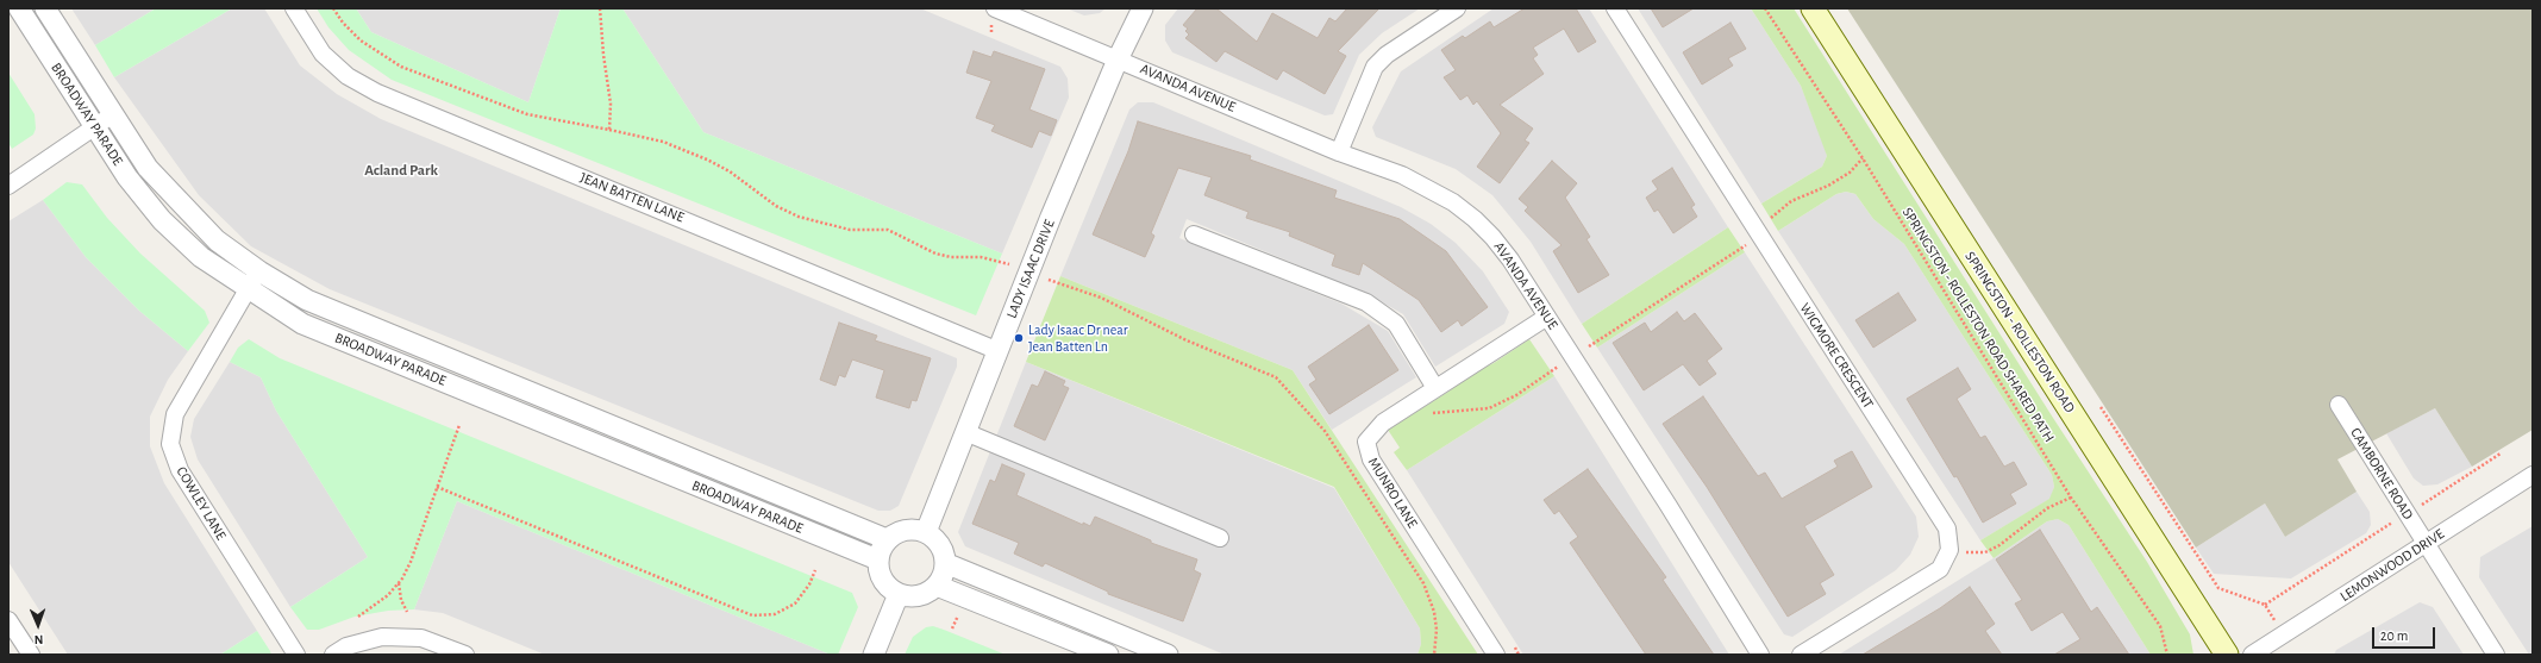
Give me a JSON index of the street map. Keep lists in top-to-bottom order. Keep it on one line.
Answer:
{"streets":{"main road":["SPRINGSTON - ROLLESTON ROAD"],"street":["AVANDA AVENUE","BROADWAY PARADE","JEAN BATTEN LANE","LADY ISAAC DRIVE","WIGMORE CRESCENT","CAMBORNE ROAD","MUNRO LANE","COWLEY LANE","LEMONWOOD DRIVE"],"path":["SPRINGSTON - ROLLESTON ROAD SHARED PATH"]},"crossings":[["AVANDA AVENUE","LADY ISAAC DRIVE"],["AVANDA AVENUE","MUNRO LANE"],["BROADWAY PARADE","LADY ISAAC DRIVE"],["BROADWAY PARADE","COWLEY LANE"],["JEAN BATTEN LANE","LADY ISAAC DRIVE"],["CAMBORNE ROAD","LEMONWOOD DRIVE"]],"districts":["Acland Park"],"places":["Lady Isaac Dr near Jean Batten Ln"],"scale_bar":"20 m","north":"bottom"}
